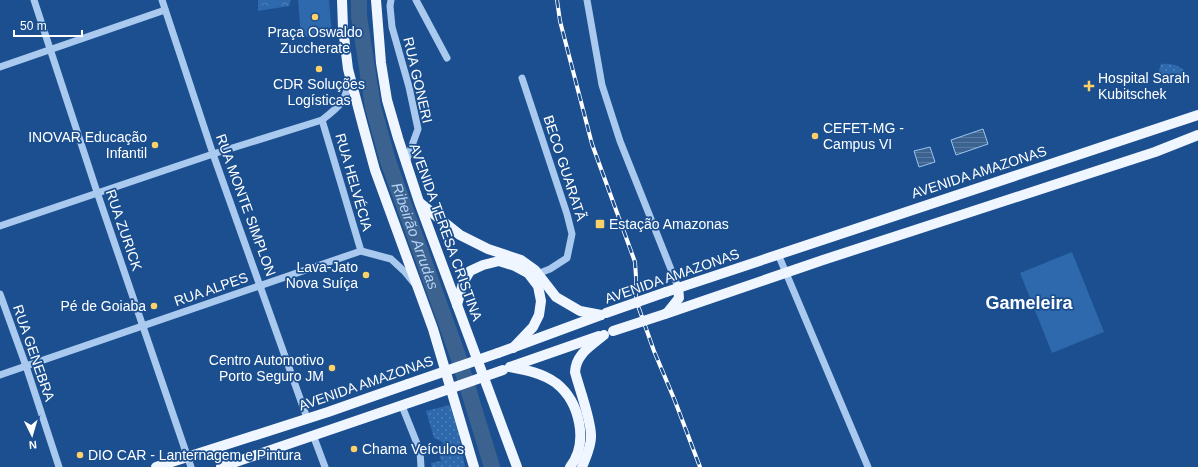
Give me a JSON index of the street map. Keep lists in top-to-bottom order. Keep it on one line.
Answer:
{"streets":{"main road":["AVENIDA AMAZONAS","AVENIDA TERESA CRISTINA"],"street":["RUA GONERI","BECO GUARATÃ","RUA HELVÉCIA","RUA MONTE SIMPLON","RUA ZURICK","RUA ALPES","RUA GENEBRA"]},"crossings":[["RUA GONERI","AVENIDA TERESA CRISTINA"],["AVENIDA AMAZONAS","RUA MONTE SIMPLON"],["AVENIDA AMAZONAS","RUA ZURICK"],["RUA HELVÉCIA","RUA ALPES"],["RUA MONTE SIMPLON","RUA ALPES"],["RUA ZURICK","RUA ALPES"],["RUA ALPES","RUA GENEBRA"]],"districts":["Gameleira"],"water":["Ribeirão Arrudas"],"places":{"other":["Praça Oswaldo Zuccherate","CDR Soluções Logísticas","CEFET-MG - Campus VI","INOVAR Educação Infantil","Lava-Jato Nova Suíça","Pé de Goiaba","Centro Automotivo Porto Seguro JM","Chama Veículos","DIO CAR - Lanternagem e Pintura"],"health":["Hospital Sarah Kubitschek"],"transit":["Estação Amazonas"]},"scale_bar":"50 m","north":"bottom"}
